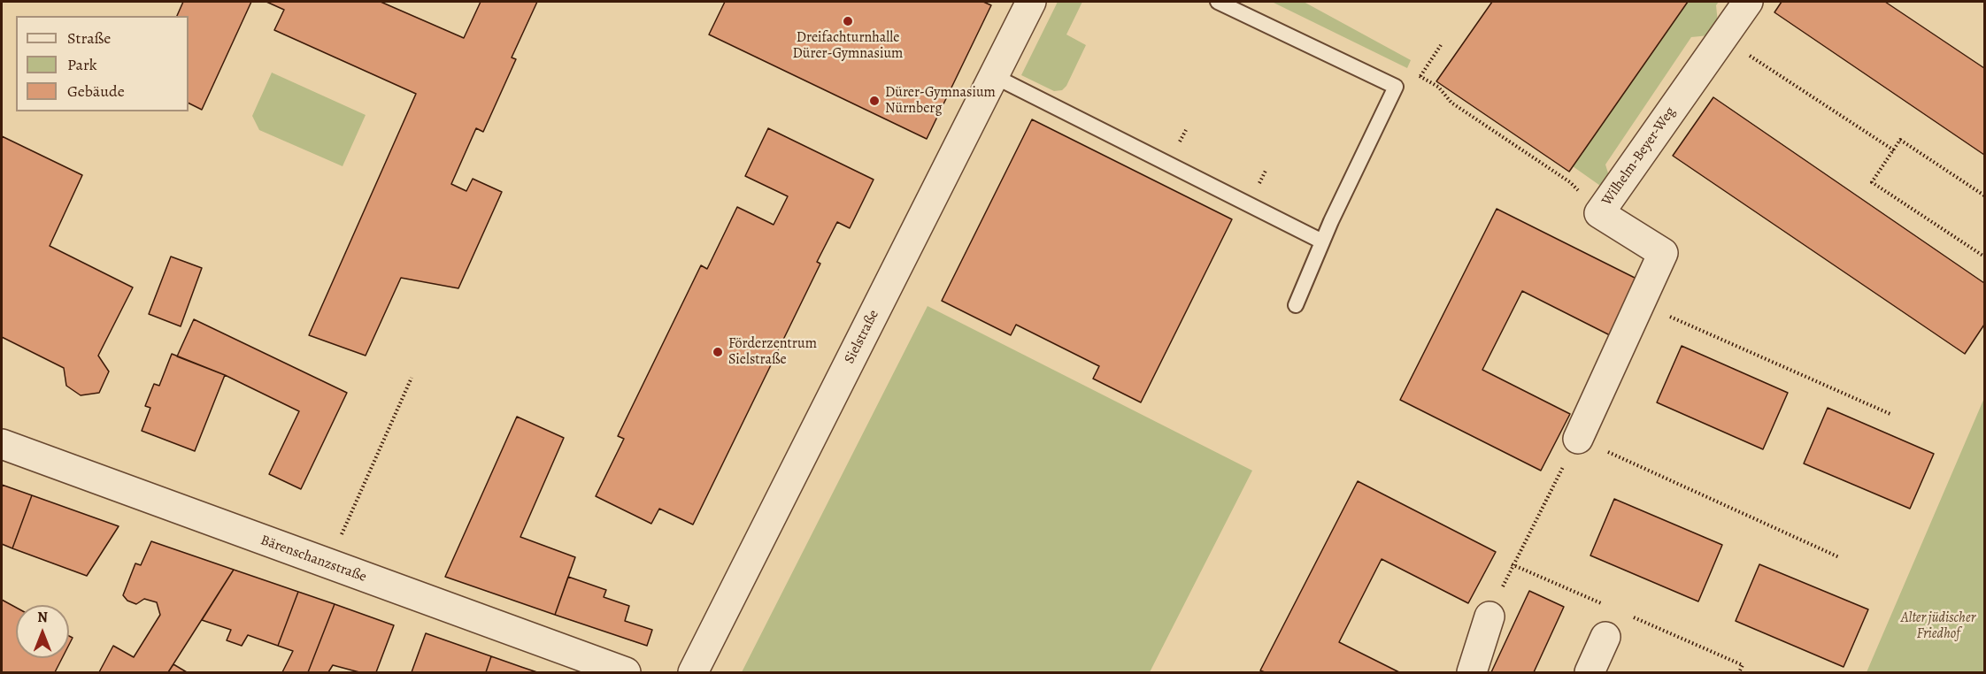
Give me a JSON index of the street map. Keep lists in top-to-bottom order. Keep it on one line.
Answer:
{"streets":{"street":["Wilhelm-Beyer-Weg","Sielstraße","Bärenschanzstraße"]},"parks":["Alter jüdischer Friedhof"],"places":["Dreifachturnhalle Dürer-Gymnasium","Dürer-Gymnasium Nürnberg","Förderzentrum Sielstraße"],"legend":["Straße","Park","Gebäude"],"north":"top"}
